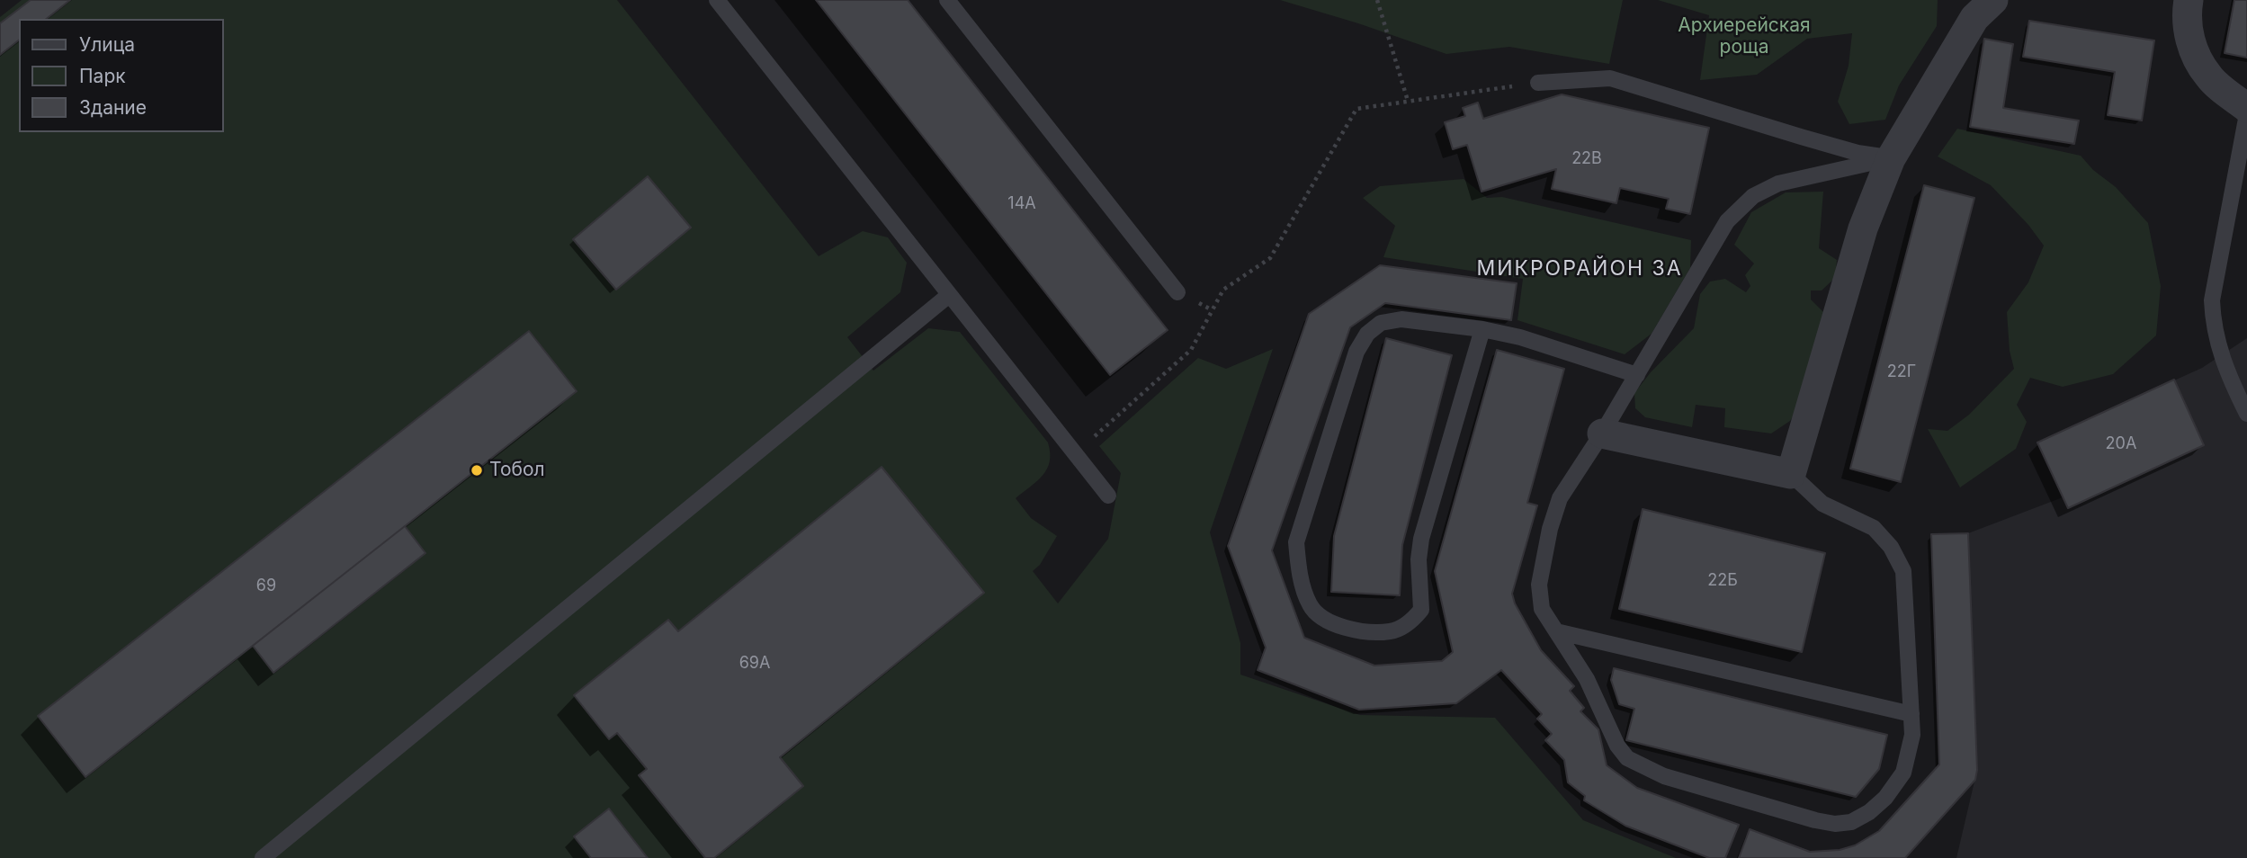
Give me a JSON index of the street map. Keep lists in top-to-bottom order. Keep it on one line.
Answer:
{"districts":["МИКРОРАЙОН 3А"],"parks":["Архиерейская роща"],"places":["Тобол"],"house_numbers":["22В","14А","22Г","20А","22Б","69","69А"],"legend":["Улица","Парк","Здание"]}
